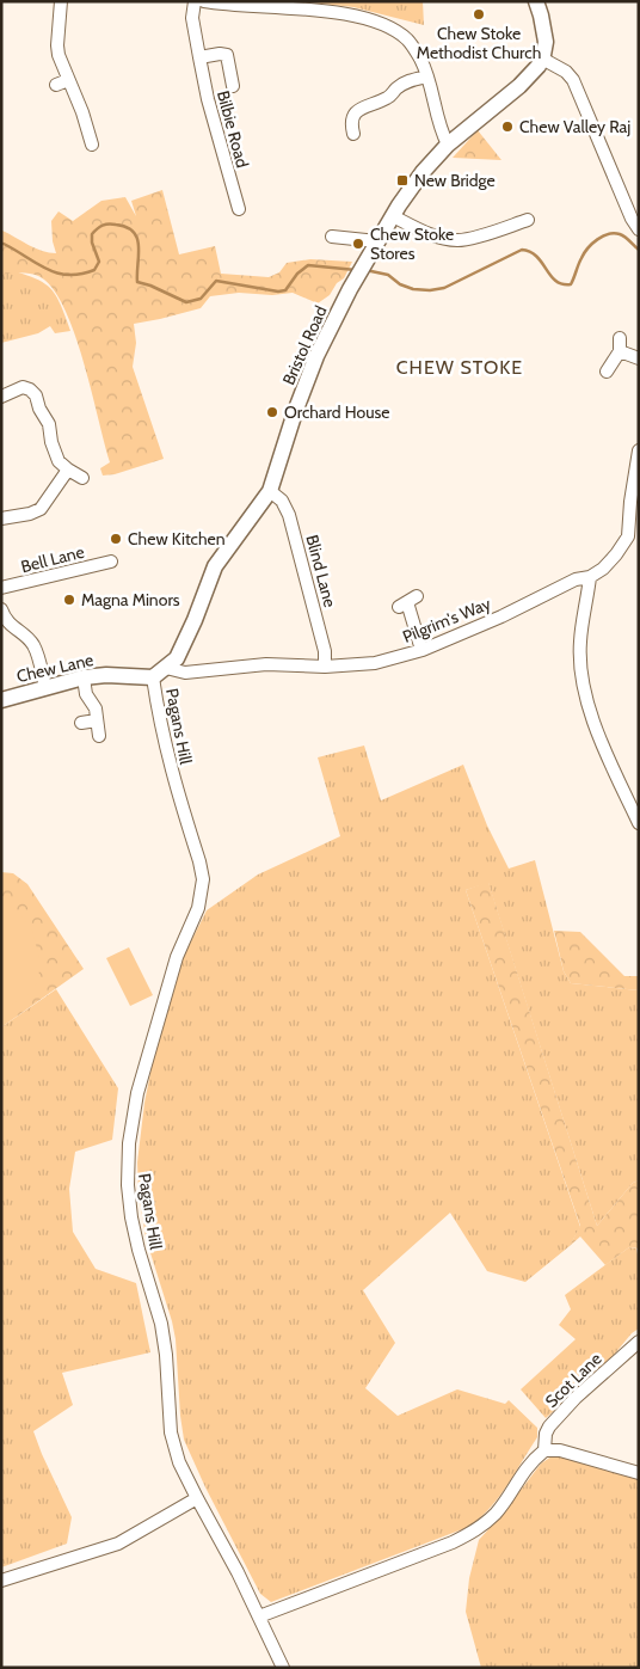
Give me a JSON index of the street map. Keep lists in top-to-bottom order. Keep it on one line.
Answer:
{"streets":{"main road":["Bristol Road","Chew Lane"],"street":["Bilbie Road","Bell Lane","Blind Lane","Pilgrim's Way","Pagans Hill","Scot Lane"]},"crossings":[["Bristol Road","Blind Lane"],["Bristol Road","Pilgrim's Way"],["Bristol Road","Chew Lane"],["Bristol Road","Pagans Hill"],["Blind Lane","Pilgrim's Way"],["Chew Lane","Pagans Hill"]],"districts":["CHEW STOKE"],"places":{"other":["Chew Stoke Methodist Church","Chew Valley Raj","Chew Stoke Stores","Orchard House","Chew Kitchen","Magna Minors"],"transit":["New Bridge"]}}
